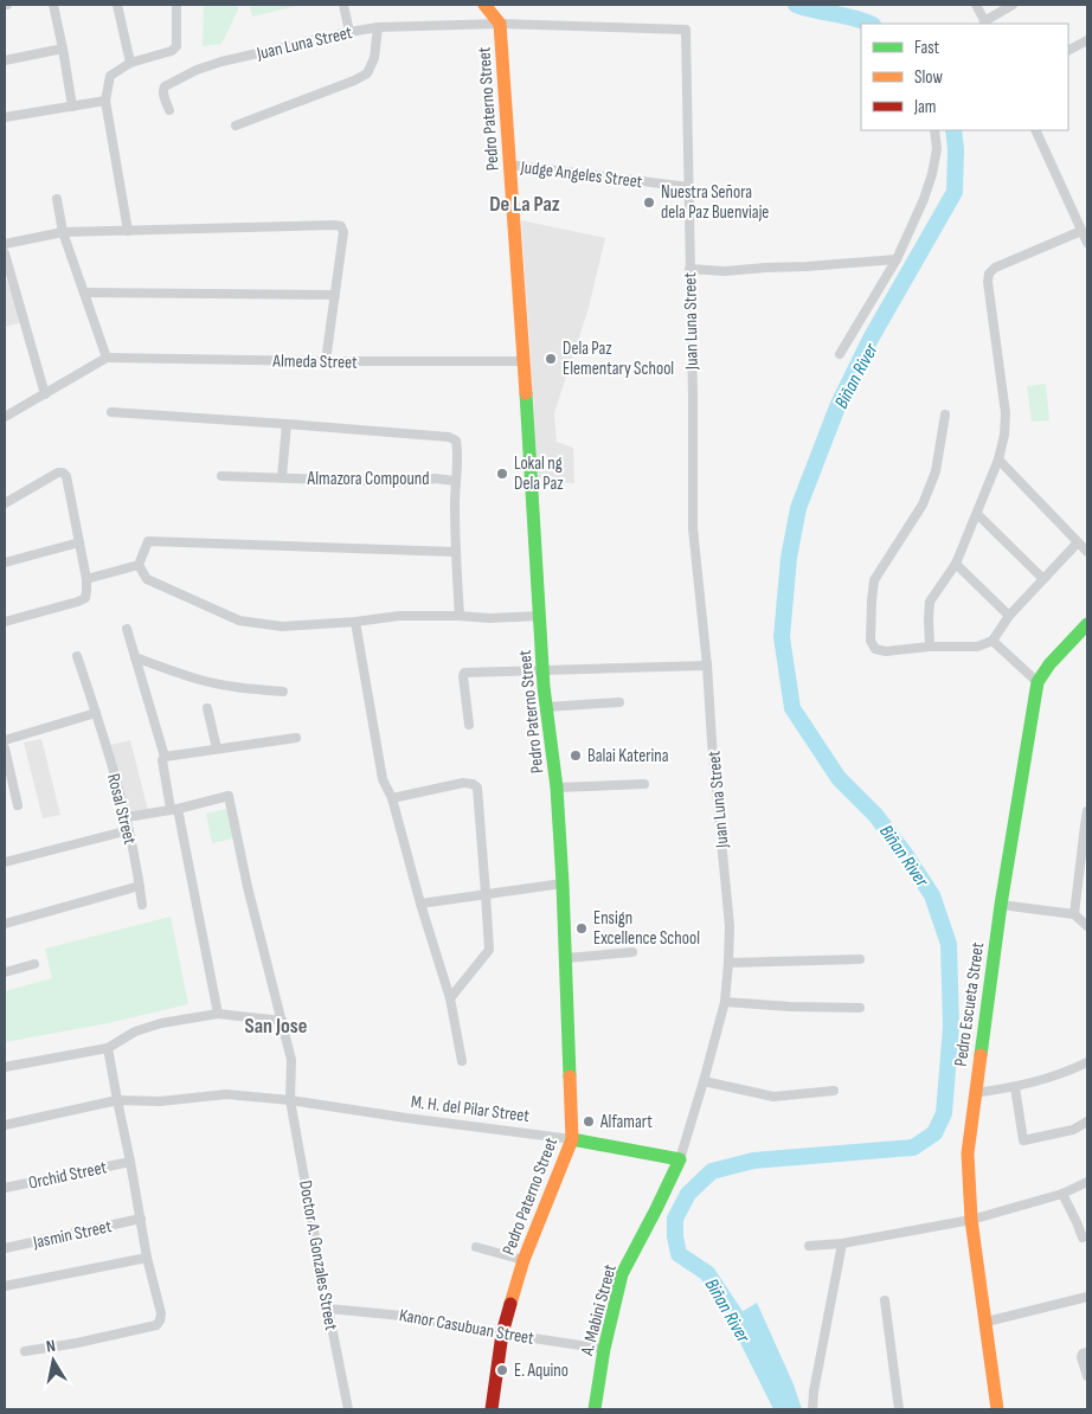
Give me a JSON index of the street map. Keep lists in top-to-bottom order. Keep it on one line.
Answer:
{"streets":{"street":["Juan Luna Street","Pedro Paterno Street","Judge Angeles Street","Almeda Street","Almazora Compound","Rosal Street","Pedro Escueta Street","M. H. del Pilar Street","Orchid Street","Jasmin Street","Doctor A. Gonzales Street","A. Mabini Street","Kanor Casubuan Street"]},"crossings":[["Juan Luna Street","Pedro Paterno Street"],["Juan Luna Street","Judge Angeles Street"],["Juan Luna Street","M. H. del Pilar Street"],["Juan Luna Street","A. Mabini Street"],["Pedro Paterno Street","Judge Angeles Street"],["Pedro Paterno Street","Almeda Street"],["Pedro Paterno Street","M. H. del Pilar Street"],["Pedro Paterno Street","Kanor Casubuan Street"],["M. H. del Pilar Street","Doctor A. Gonzales Street"],["M. H. del Pilar Street","A. Mabini Street"],["Doctor A. Gonzales Street","Kanor Casubuan Street"],["A. Mabini Street","Kanor Casubuan Street"]],"districts":["De La Paz","San Jose"],"water":["Biñan River"],"places":["Nuestra Señora dela Paz Buenviaje","Dela Paz Elementary School","Lokal ng Dela Paz","Balai Katerina","Ensign Excellence School","Alfamart","E. Aquino"],"legend":["Fast","Slow","Jam"],"north":"top"}
